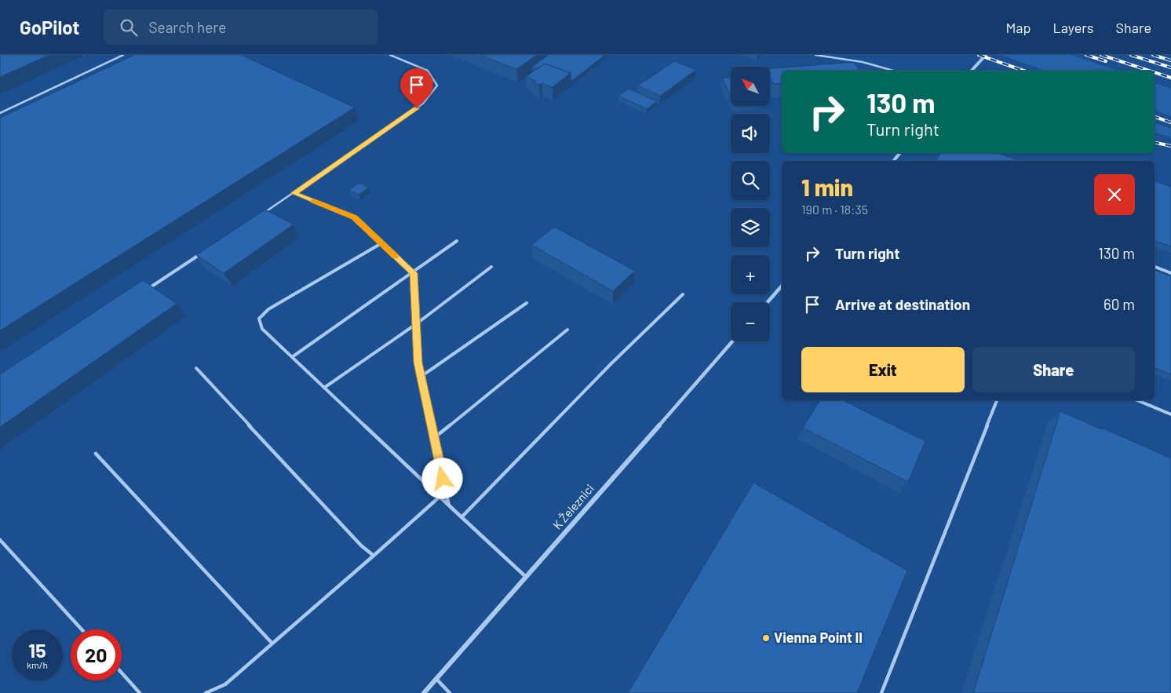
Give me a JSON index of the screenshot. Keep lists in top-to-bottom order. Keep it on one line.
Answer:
{"streets":{"street":["K Železnici"]},"places":["Vienna Point II"],"north":"top left","page":{"header":"GoPilot","search":"Search here","nav":["Map","Layers","Share"],"map_buttons":["+","−"],"turn":["130 m","Turn right"],"heading":["1 min","190 m · 18:35"],"list":[{"name":"Turn right","value":"130 m"},{"name":"Arrive at destination","value":"60 m"}],"buttons":["Exit","Share"],"speed":"15 km/h","limit":"20"}}
